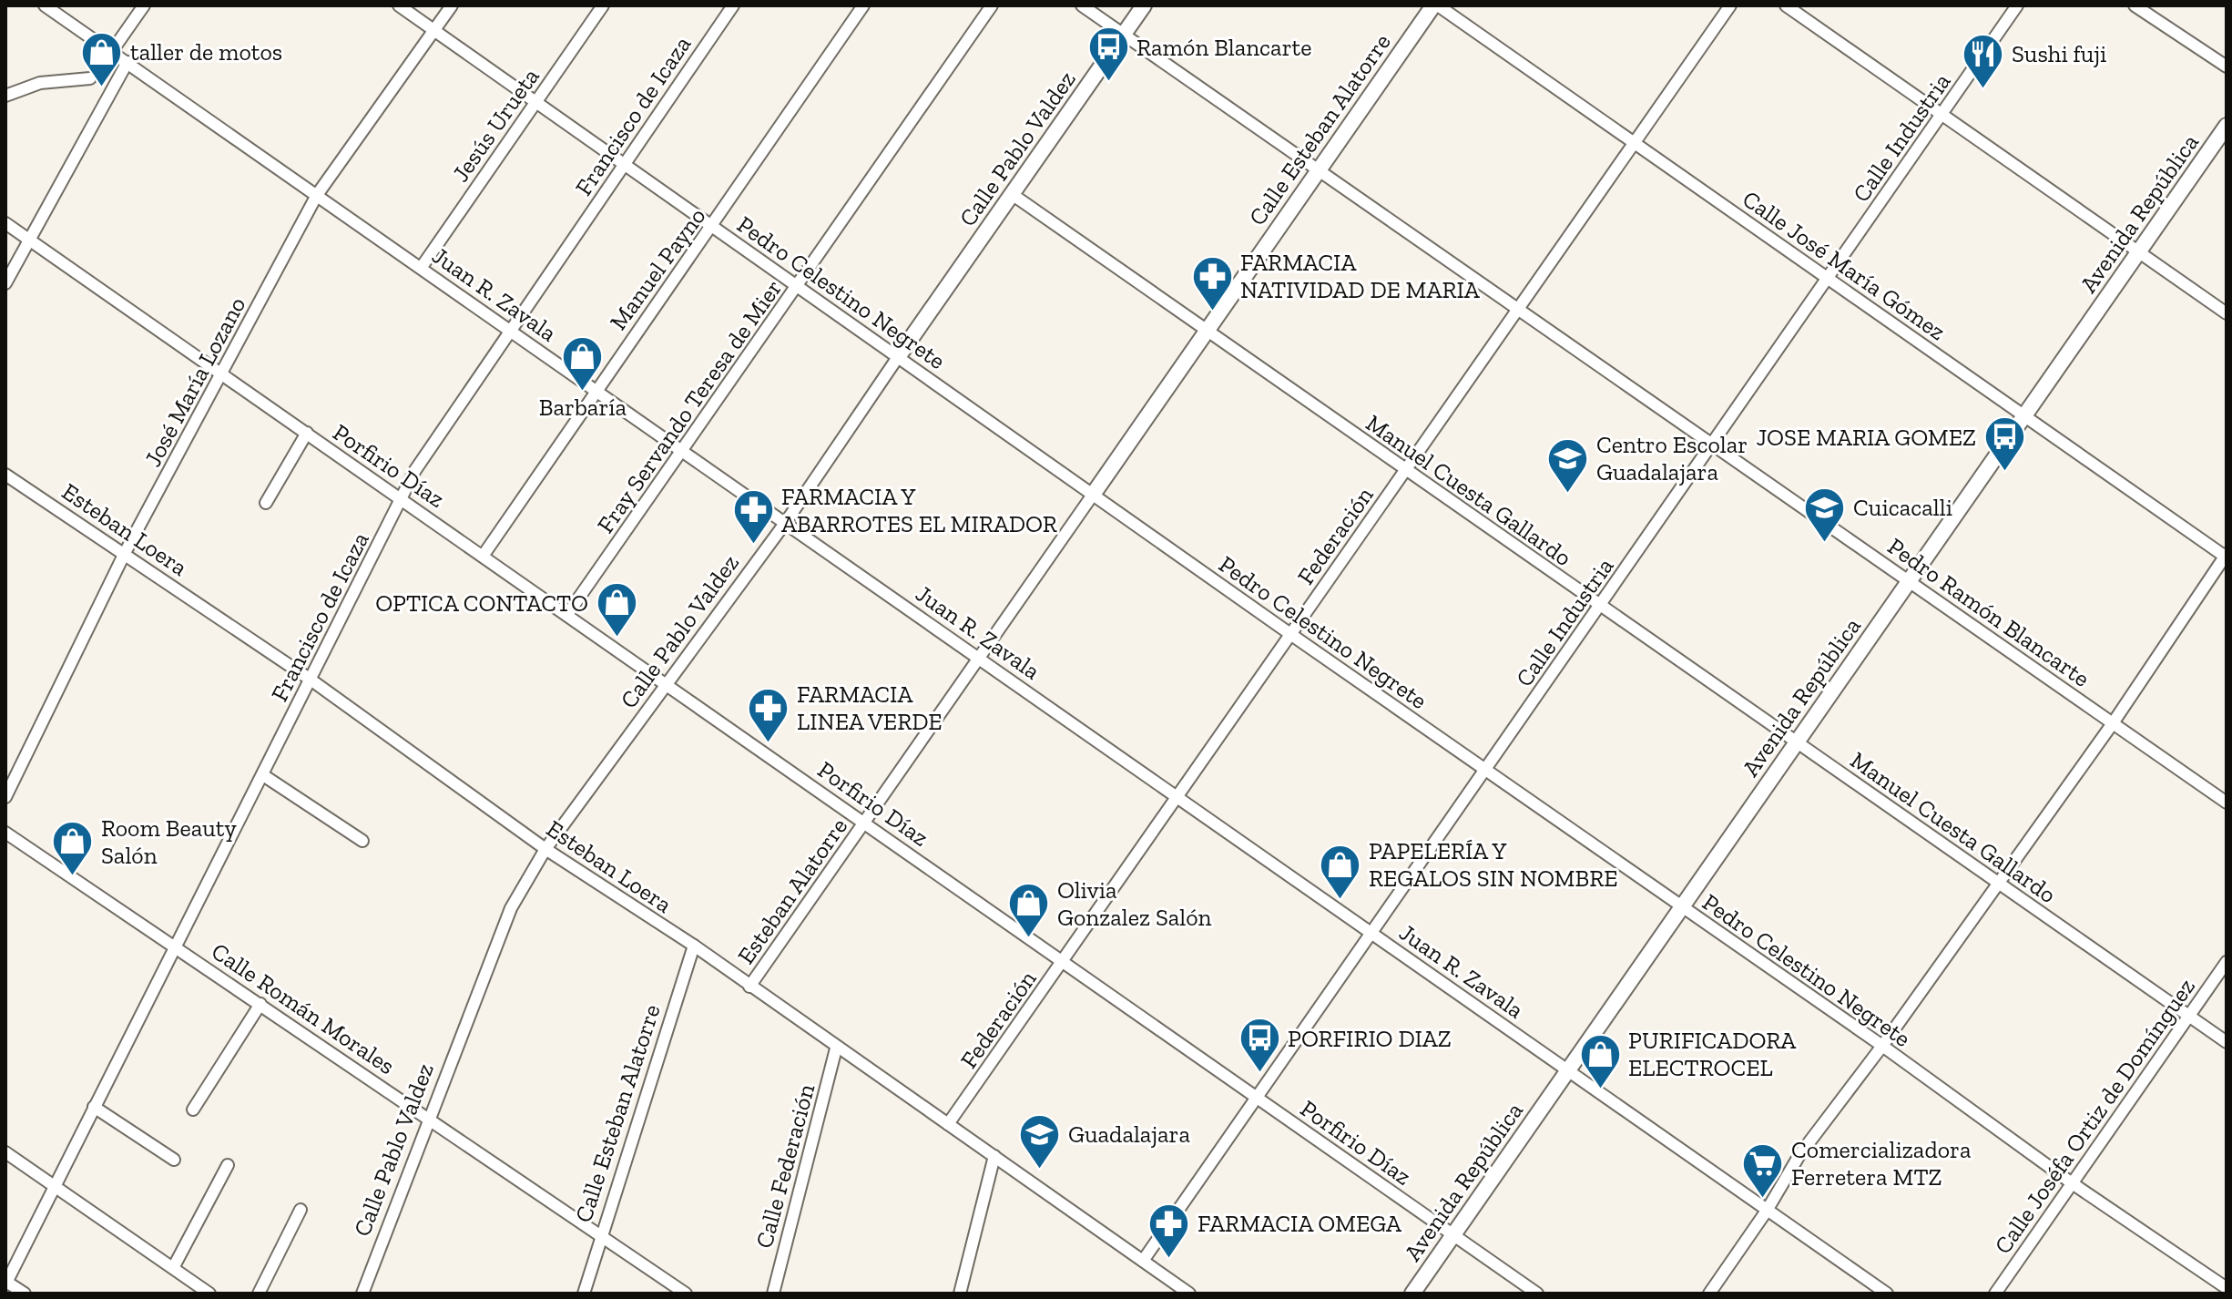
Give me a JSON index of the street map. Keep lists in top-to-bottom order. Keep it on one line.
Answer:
{"streets":{"street":["Francisco de Icaza","Jesús Urueta","Calle Esteban Alatorre","Calle Industria","Calle Pablo Valdez","Avenida República","Calle José María Gómez","Manuel Payno","Pedro Celestino Negrete","Juan R. Zavala","José María Lozano","Fray Servando Teresa de Mier","Porfirio Díaz","Manuel Cuesta Gallardo","Esteban Loera","Federación","Pedro Ramón Blancarte","Esteban Alatorre","Calle Román Morales","Calle Joséfa Ortiz de Domínguez","Calle Federación"]},"crossings":[["Francisco de Icaza","Pedro Celestino Negrete"],["Francisco de Icaza","Juan R. Zavala"],["Francisco de Icaza","Porfirio Díaz"],["Francisco de Icaza","Esteban Loera"],["Francisco de Icaza","Calle Román Morales"],["Jesús Urueta","Pedro Celestino Negrete"],["Jesús Urueta","Juan R. Zavala"],["Calle Esteban Alatorre","Calle José María Gómez"],["Calle Esteban Alatorre","Pedro Celestino Negrete"],["Calle Esteban Alatorre","Manuel Cuesta Gallardo"],["Calle Esteban Alatorre","Esteban Loera"],["Calle Esteban Alatorre","Pedro Ramón Blancarte"],["Calle Esteban Alatorre","Esteban Alatorre"],["Calle Esteban Alatorre","Calle Román Morales"],["Calle Industria","Calle José María Gómez"],["Calle Industria","Pedro Celestino Negrete"],["Calle Industria","Juan R. Zavala"],["Calle Industria","Porfirio Díaz"],["Calle Industria","Manuel Cuesta Gallardo"],["Calle Industria","Esteban Loera"],["Calle Industria","Pedro Ramón Blancarte"],["Calle Pablo Valdez","Pedro Celestino Negrete"],["Calle Pablo Valdez","Juan R. Zavala"],["Calle Pablo Valdez","Porfirio Díaz"],["Calle Pablo Valdez","Manuel Cuesta Gallardo"],["Calle Pablo Valdez","Esteban Loera"],["Calle Pablo Valdez","Pedro Ramón Blancarte"],["Calle Pablo Valdez","Calle Román Morales"],["Avenida República","Calle José María Gómez"],["Avenida República","Pedro Celestino Negrete"],["Avenida República","Juan R. Zavala"],["Avenida República","Porfirio Díaz"],["Avenida República","Manuel Cuesta Gallardo"],["Avenida República","Pedro Ramón Blancarte"],["Calle José María Gómez","Federación"],["Manuel Payno","Pedro Celestino Negrete"],["Manuel Payno","Juan R. Zavala"],["Manuel Payno","Porfirio Díaz"],["Pedro Celestino Negrete","José María Lozano"],["Pedro Celestino Negrete","Fray Servando Teresa de Mier"],["Pedro Celestino Negrete","Federación"],["Pedro Celestino Negrete","Esteban Alatorre"],["Pedro Celestino Negrete","Calle Joséfa Ortiz de Domínguez"],["Juan R. Zavala","José María Lozano"],["Juan R. Zavala","Fray Servando Teresa de Mier"],["Juan R. Zavala","Federación"],["Juan R. Zavala","Esteban Alatorre"],["José María Lozano","Porfirio Díaz"],["José María Lozano","Esteban Loera"],["Fray Servando Teresa de Mier","Porfirio Díaz"],["Porfirio Díaz","Federación"],["Porfirio Díaz","Esteban Alatorre"],["Manuel Cuesta Gallardo","Federación"],["Manuel Cuesta Gallardo","Calle Joséfa Ortiz de Domínguez"],["Esteban Loera","Federación"],["Esteban Loera","Esteban Alatorre"],["Esteban Loera","Calle Federación"],["Federación","Pedro Ramón Blancarte"]],"places":{"bus stop":["Ramón Blancarte","JOSE MARIA GOMEZ","PORFIRIO DIAZ"],"shop":["taller de motos","Barbaría","OPTICA CONTACTO","Room Beauty Salón","PAPELERÍA Y REGALOS SIN NOMBRE","Olivia Gonzalez Salón","PURIFICADORA ELECTROCEL"],"restaurant":["Sushi fuji"],"pharmacy":["FARMACIA NATIVIDAD DE MARIA","FARMACIA Y ABARROTES EL MIRADOR","FARMACIA LINEA VERDE","FARMACIA OMEGA"],"school or university":["Centro Escolar Guadalajara","Cuicacalli","Guadalajara"],"supermarket":["Comercializadora Ferretera MTZ"]}}
